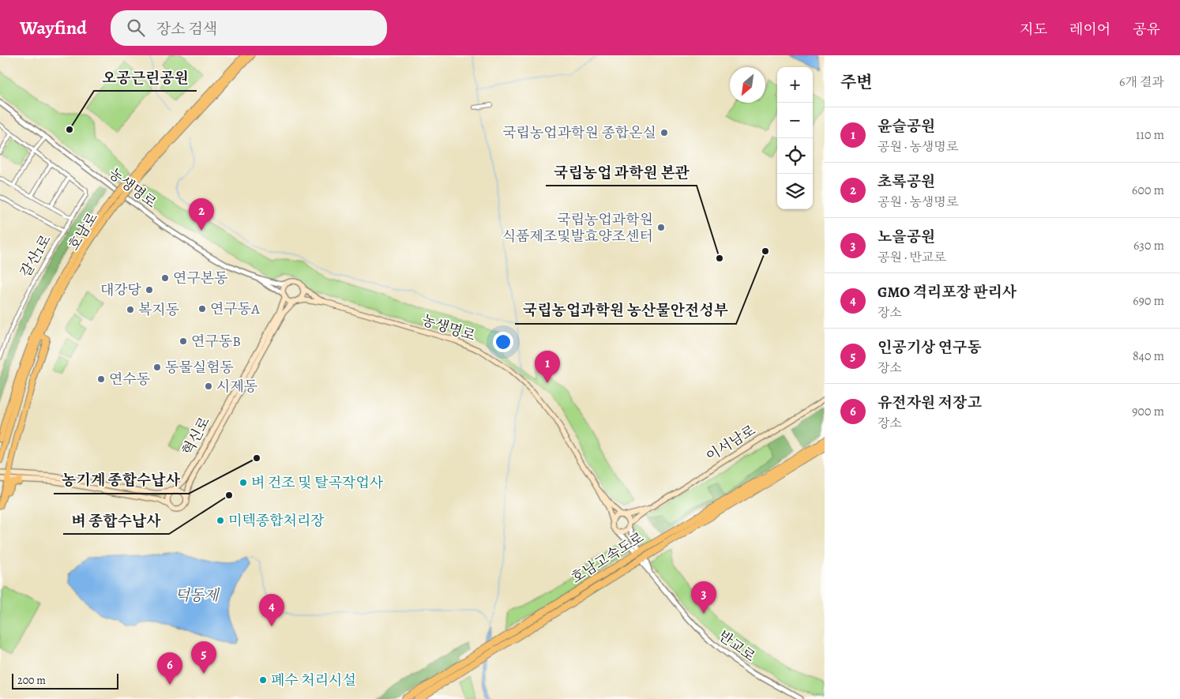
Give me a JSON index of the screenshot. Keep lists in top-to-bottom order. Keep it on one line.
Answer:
{"streets":{"highway":["호남로","호남고속도로"],"main road":["농생명로","혁신로","이서남로"],"street":["갈산1로","반교로"]},"crossings":[["농생명로","혁신로"],["농생명로","이서남로"]],"water":["덕동제"],"places":["오공근린공원","국립농업과학원 종합온실","국립농업과학원 식품제조및발효양조센터","국립농업과학원 농산물안전성부","국립농업 과학원 본관","연구본동","대강당","연구동A","복지동","연구동B","동물실험동","연수동","시제동","농기계 종합수납사","벼 건조 및 탈곡작업사","벼 종합수납사","미텍종합처리장","폐수 처리시설"],"scale_bar":"200 m","north":"bottom left","page":{"header":"Wayfind","search":"장소 검색","nav":["지도","레이어","공유"],"heading":["주변","6개 결과"],"map_buttons":["+","−"],"list":[{"mark":"1","name":"윤슬공원","note":"공원 · 농생명로","value":"110 m"},{"mark":"2","name":"초록공원","note":"공원 · 농생명로","value":"600 m"},{"mark":"3","name":"노을공원","note":"공원 · 반교로","value":"630 m"},{"mark":"4","name":"GMO 격리포장 판리사","note":"장소","value":"690 m"},{"mark":"5","name":"인공기상 연구동","note":"장소","value":"840 m"},{"mark":"6","name":"유전자원 저장고","note":"장소","value":"900 m"}],"pins":["2","1","3","4","5","6"],"scale":"200 m"}}
